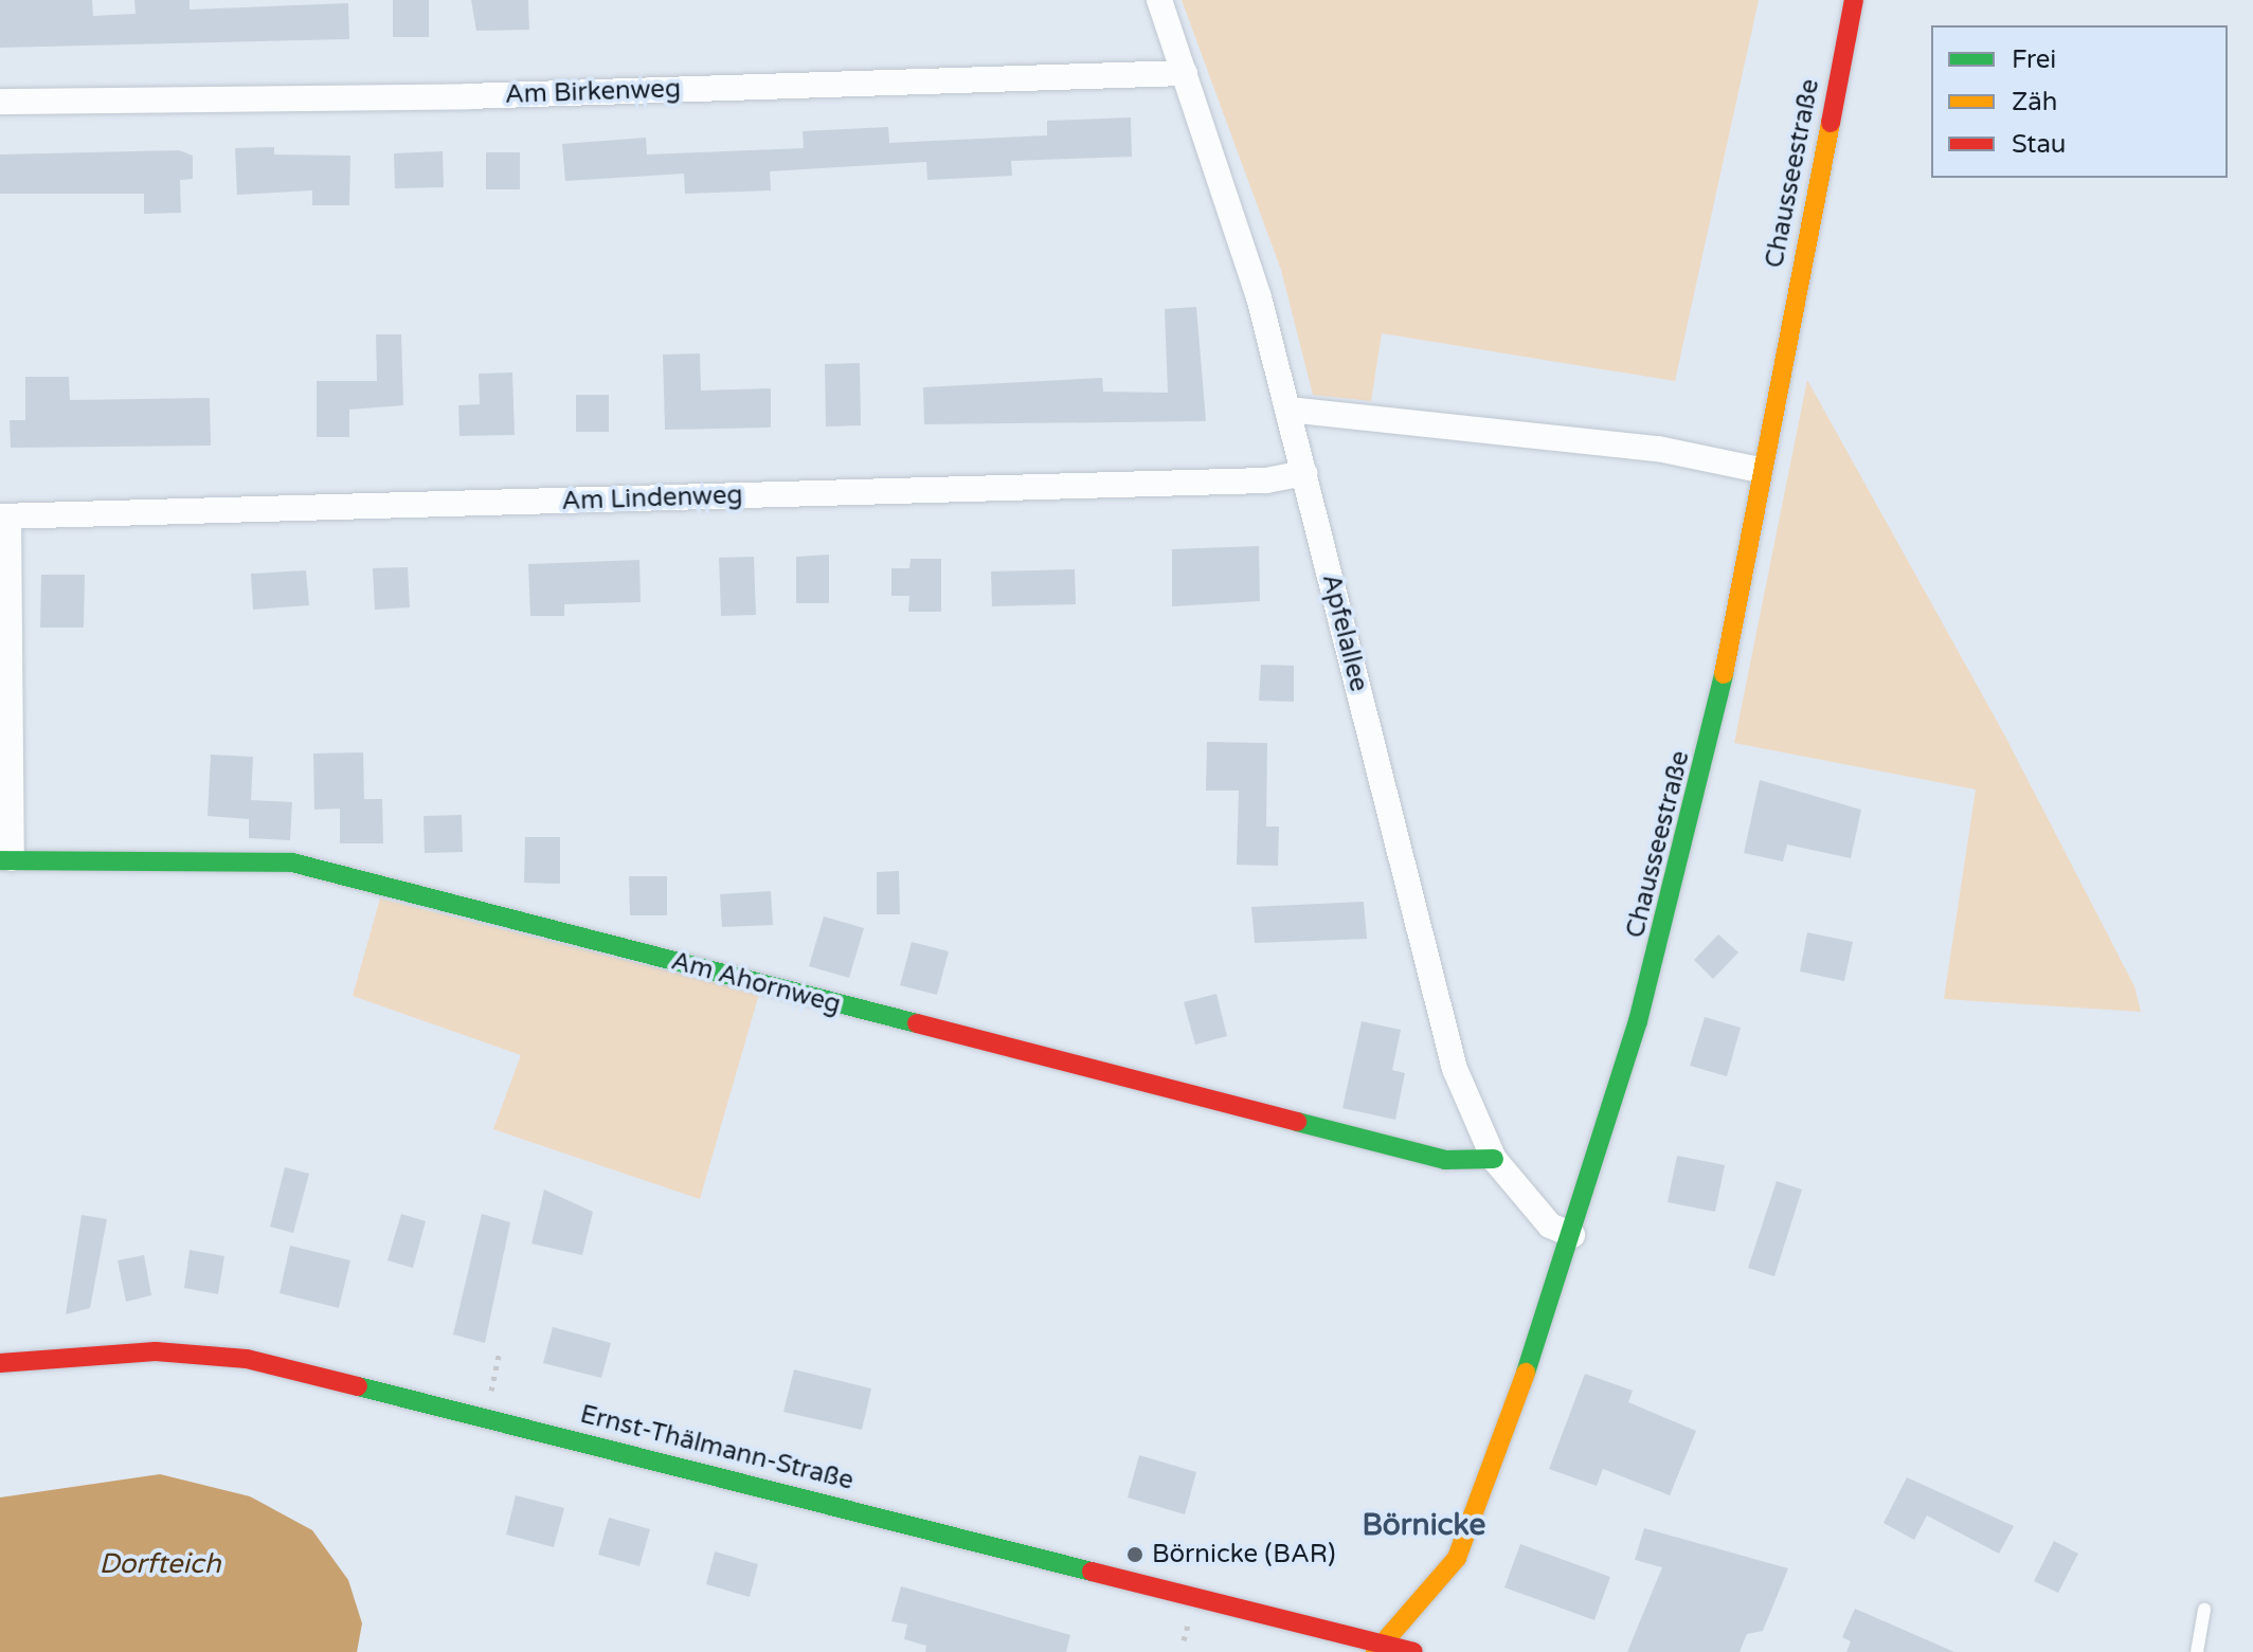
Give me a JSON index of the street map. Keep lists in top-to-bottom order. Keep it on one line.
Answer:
{"streets":{"street":["Am Birkenweg","Chausseestraße","Am Lindenweg","Apfelallee","Am Ahornweg","Ernst-Thälmann-Straße"]},"crossings":[["Am Birkenweg","Apfelallee"],["Chausseestraße","Apfelallee"],["Chausseestraße","Ernst-Thälmann-Straße"],["Am Lindenweg","Apfelallee"],["Am Lindenweg","Am Ahornweg"],["Apfelallee","Am Ahornweg"]],"districts":["Börnicke"],"water":["Dorfteich"],"places":["Börnicke (BAR)"],"legend":["Frei","Zäh","Stau"]}
